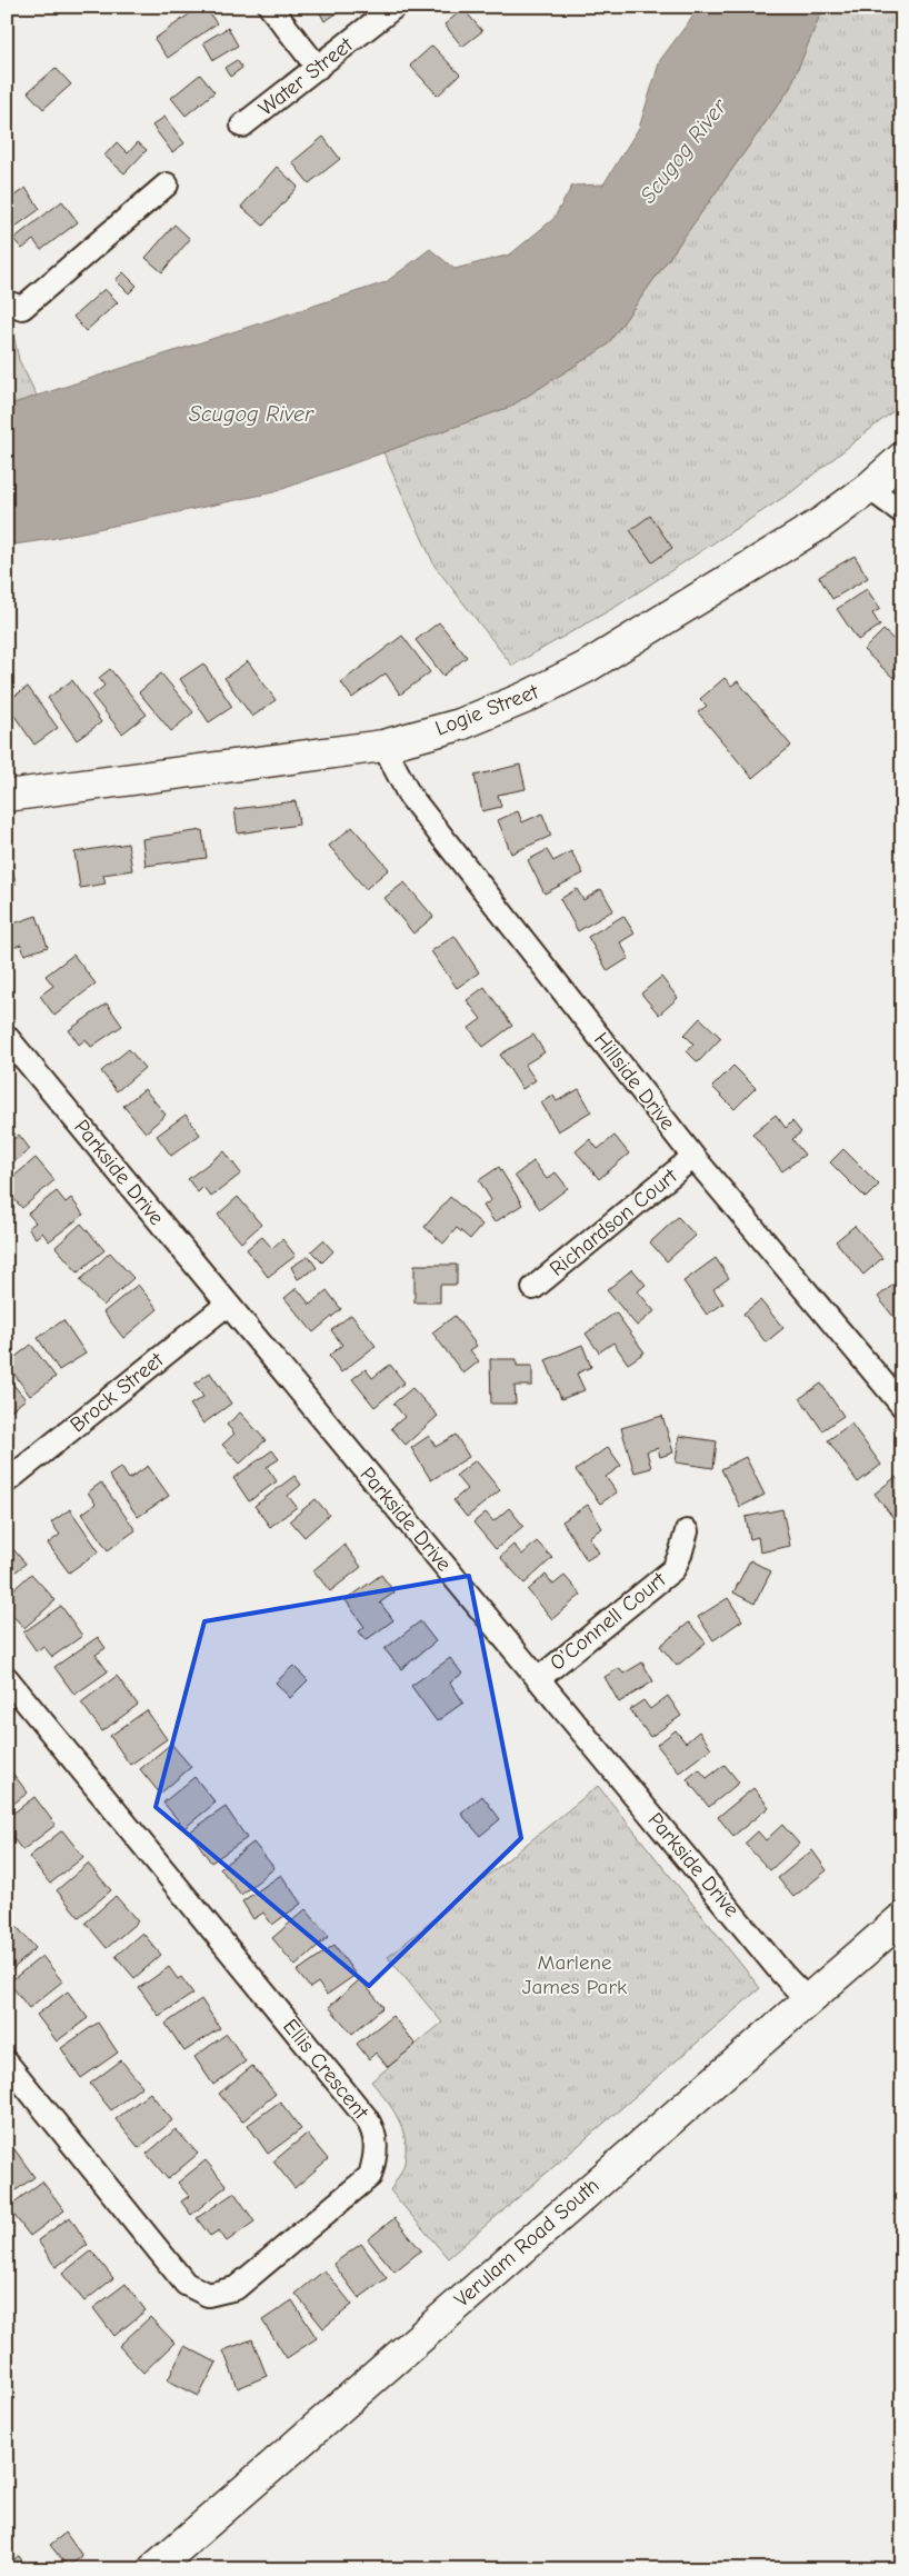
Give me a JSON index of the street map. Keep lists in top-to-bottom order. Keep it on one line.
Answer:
{"streets":{"main road":["Logie Street","Verulam Road South"],"street":["Water Street","Hillside Drive","Parkside Drive","Richardson Court","Brock Street","O'Connell Court","Ellis Crescent"]},"crossings":[["Logie Street","Hillside Drive"],["Hillside Drive","Richardson Court"],["Parkside Drive","Brock Street"],["Parkside Drive","O'Connell Court"],["Parkside Drive","Verulam Road South"]],"water":["Scugog River"],"parks":["Marlene James Park"]}
